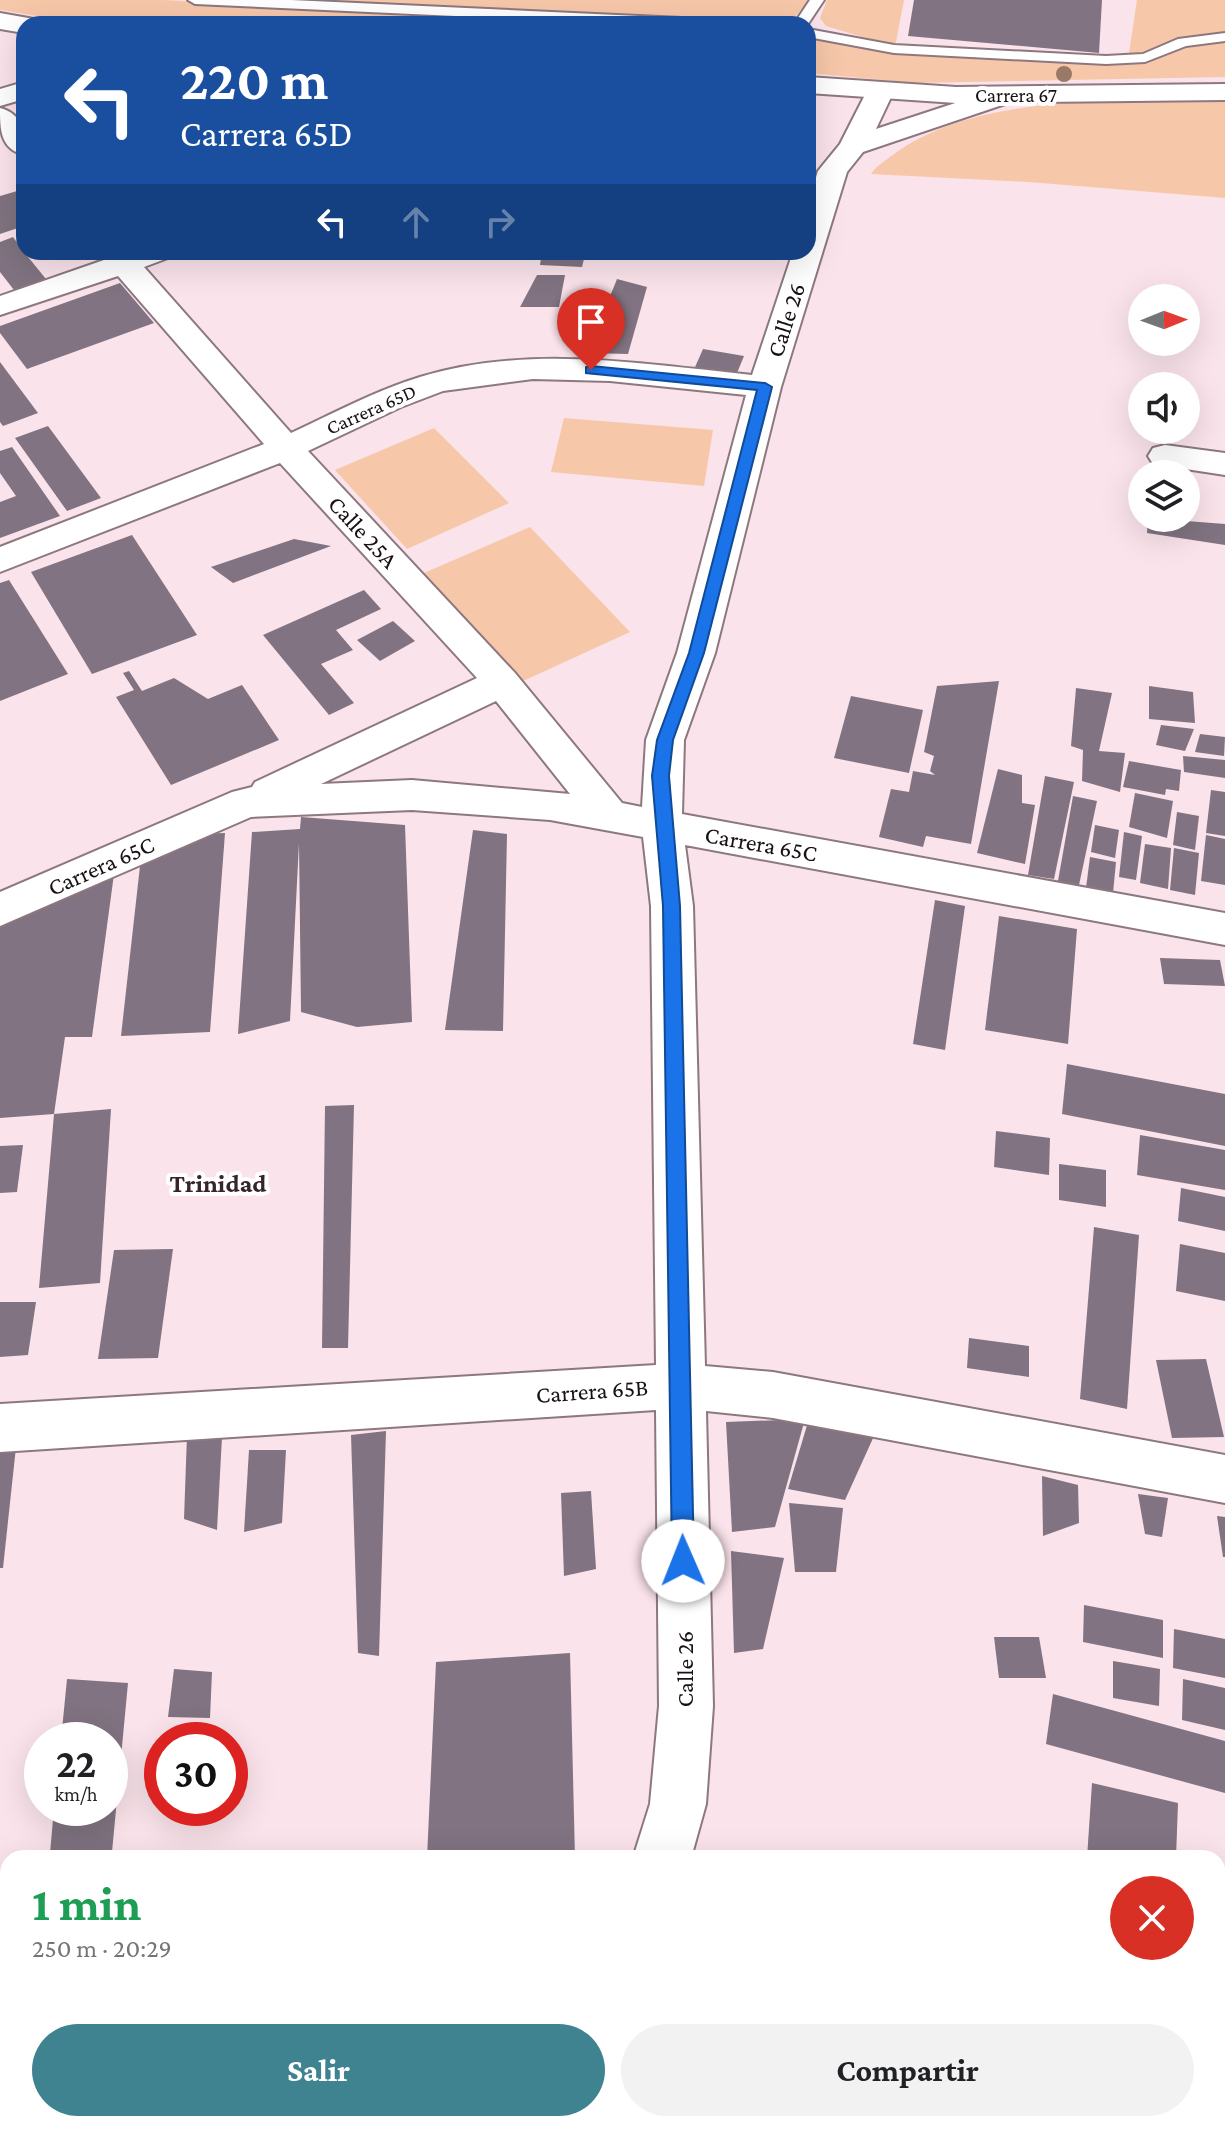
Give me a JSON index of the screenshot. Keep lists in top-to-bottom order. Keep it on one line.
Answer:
{"streets":{"street":["Carrera 67","Calle 26","Carrera 65D","Calle 25A","Carrera 65C","Carrera 65B"]},"crossings":[["Carrera 67","Calle 26"],["Calle 26","Carrera 65D"],["Calle 26","Carrera 65C"],["Calle 26","Carrera 65B"],["Carrera 65D","Calle 25A"],["Calle 25A","Carrera 65C"]],"districts":["Trinidad"],"north":"right","page":{"turn":["220 m","Carrera 65D"],"speed":"22 km/h","limit":"30","heading":["1 min","250 m · 20:29"],"buttons":["Salir","Compartir"]}}
